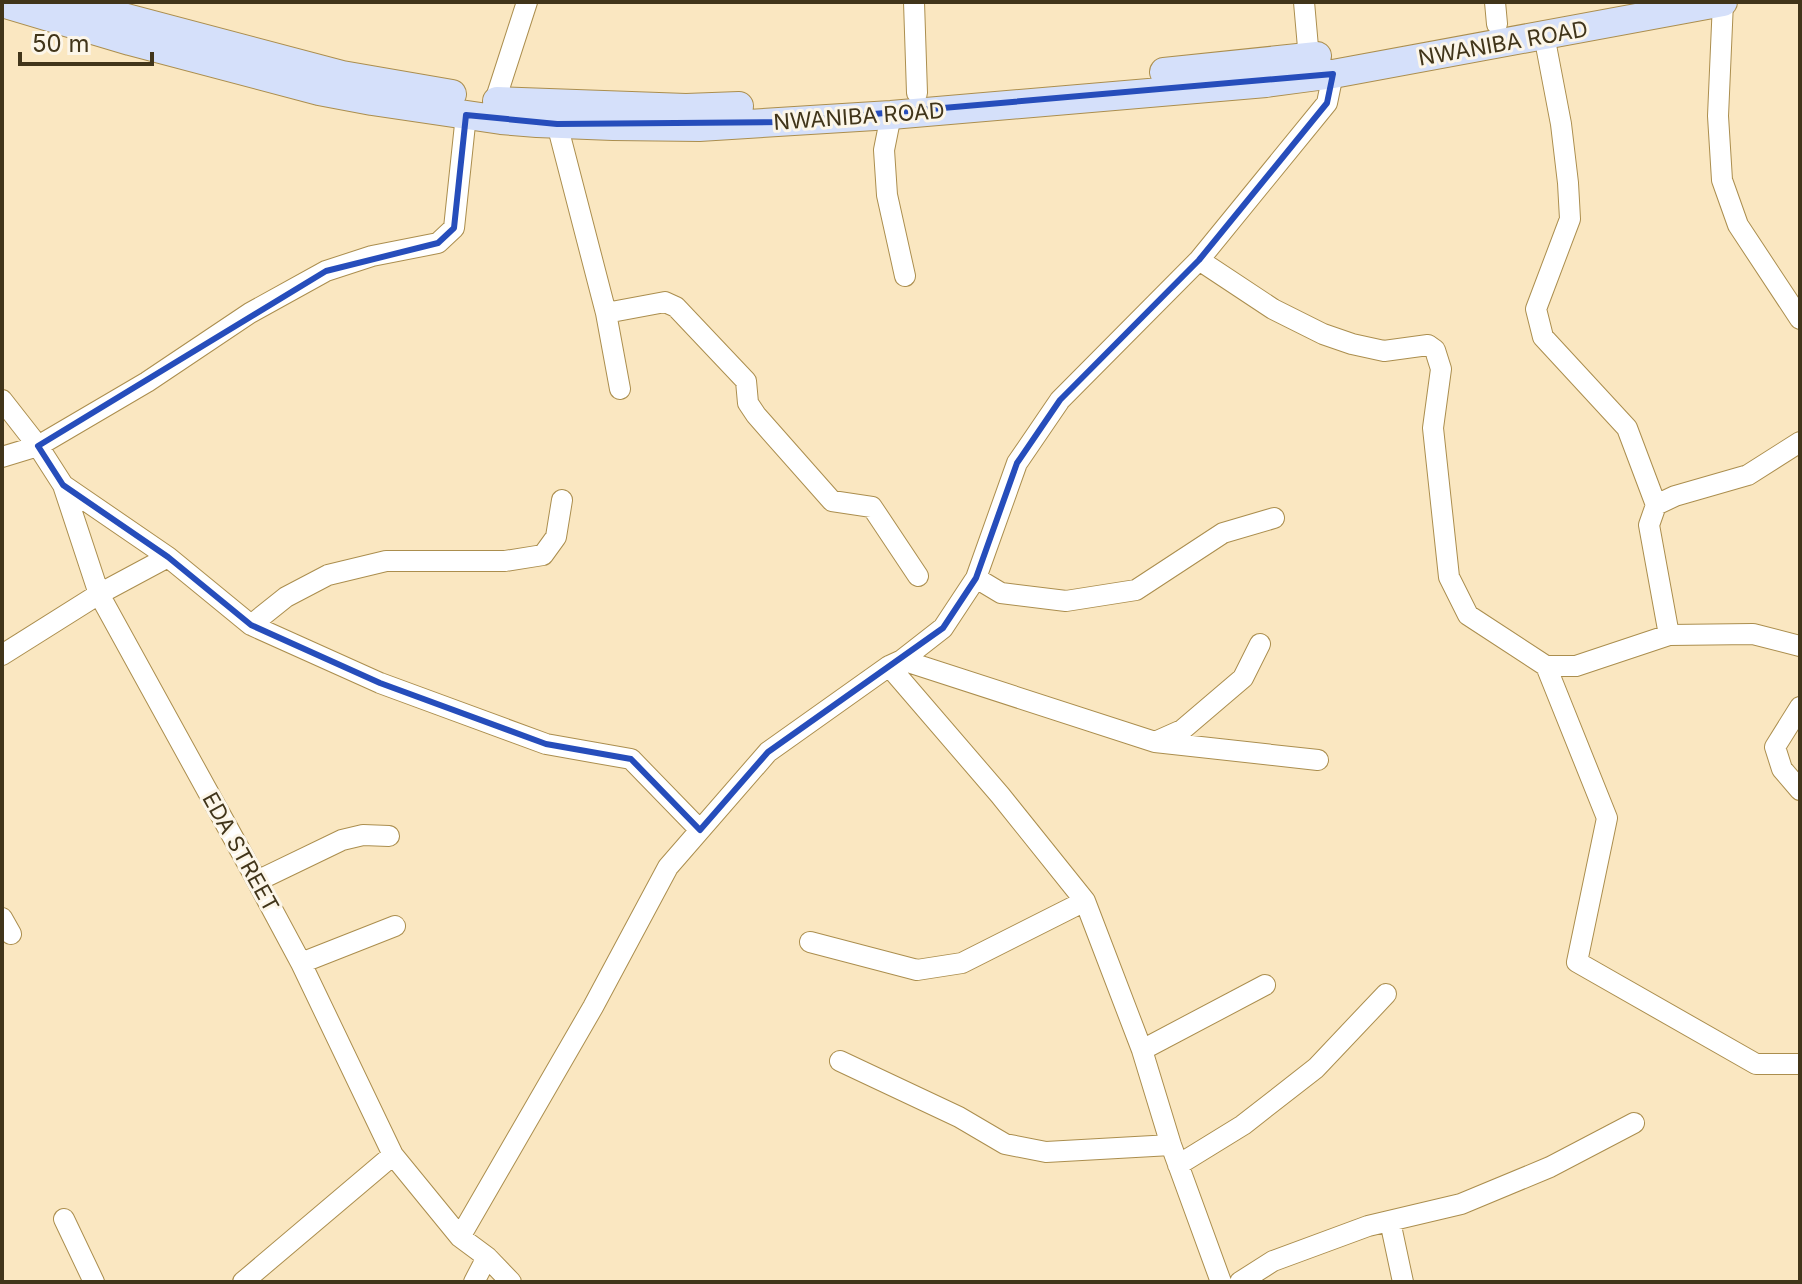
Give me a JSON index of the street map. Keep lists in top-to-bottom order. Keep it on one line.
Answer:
{"streets":{"main road":["NWANIBA ROAD"],"street":["EDA STREET"]},"scale_bar":"50 m"}
